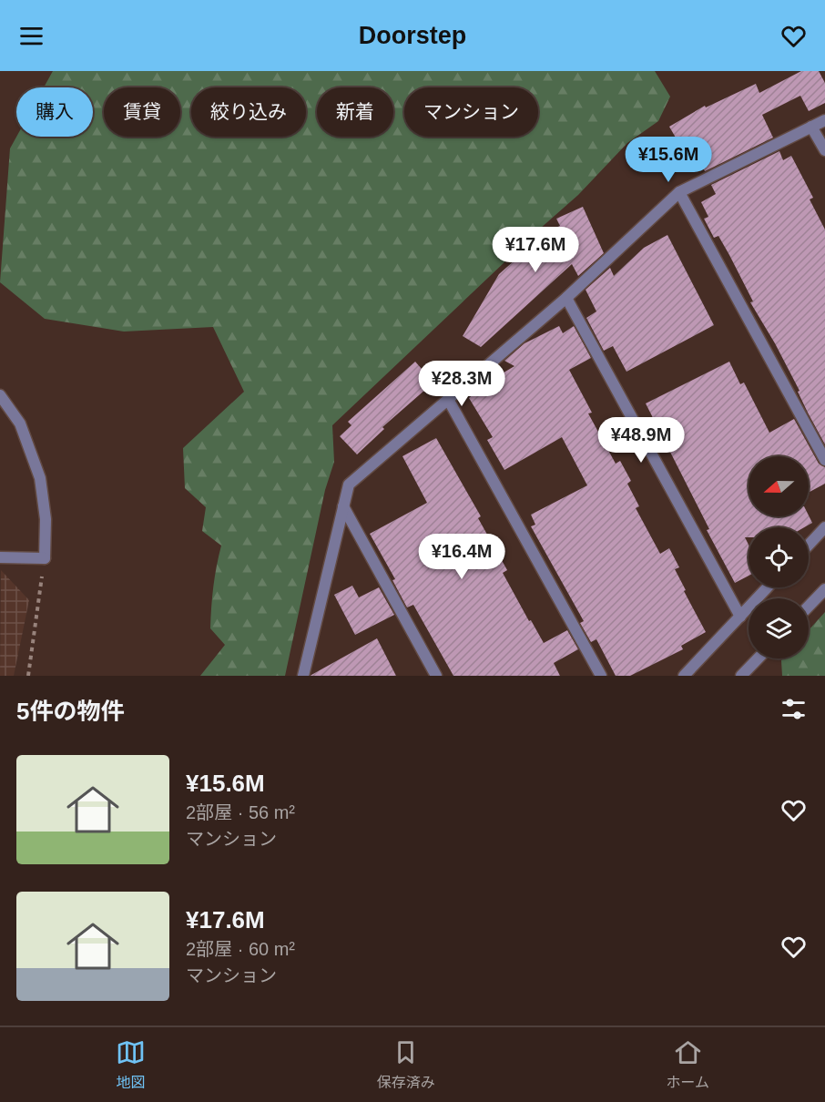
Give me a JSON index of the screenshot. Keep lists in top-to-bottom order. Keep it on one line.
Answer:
{"north":"left","page":{"header":"Doorstep","chip":["購入","賃貸","絞り込み","新着","マンション"],"price":["¥15.6M","¥17.6M","¥28.3M","¥48.9M","¥16.4M"],"heading":"5件の物件","list":[{"name":"¥15.6M","note":"2部屋 · 56 m² · マンション"},{"name":"¥17.6M","note":"2部屋 · 60 m² · マンション"}],"tabs":["地図","保存済み","ホーム"]}}
